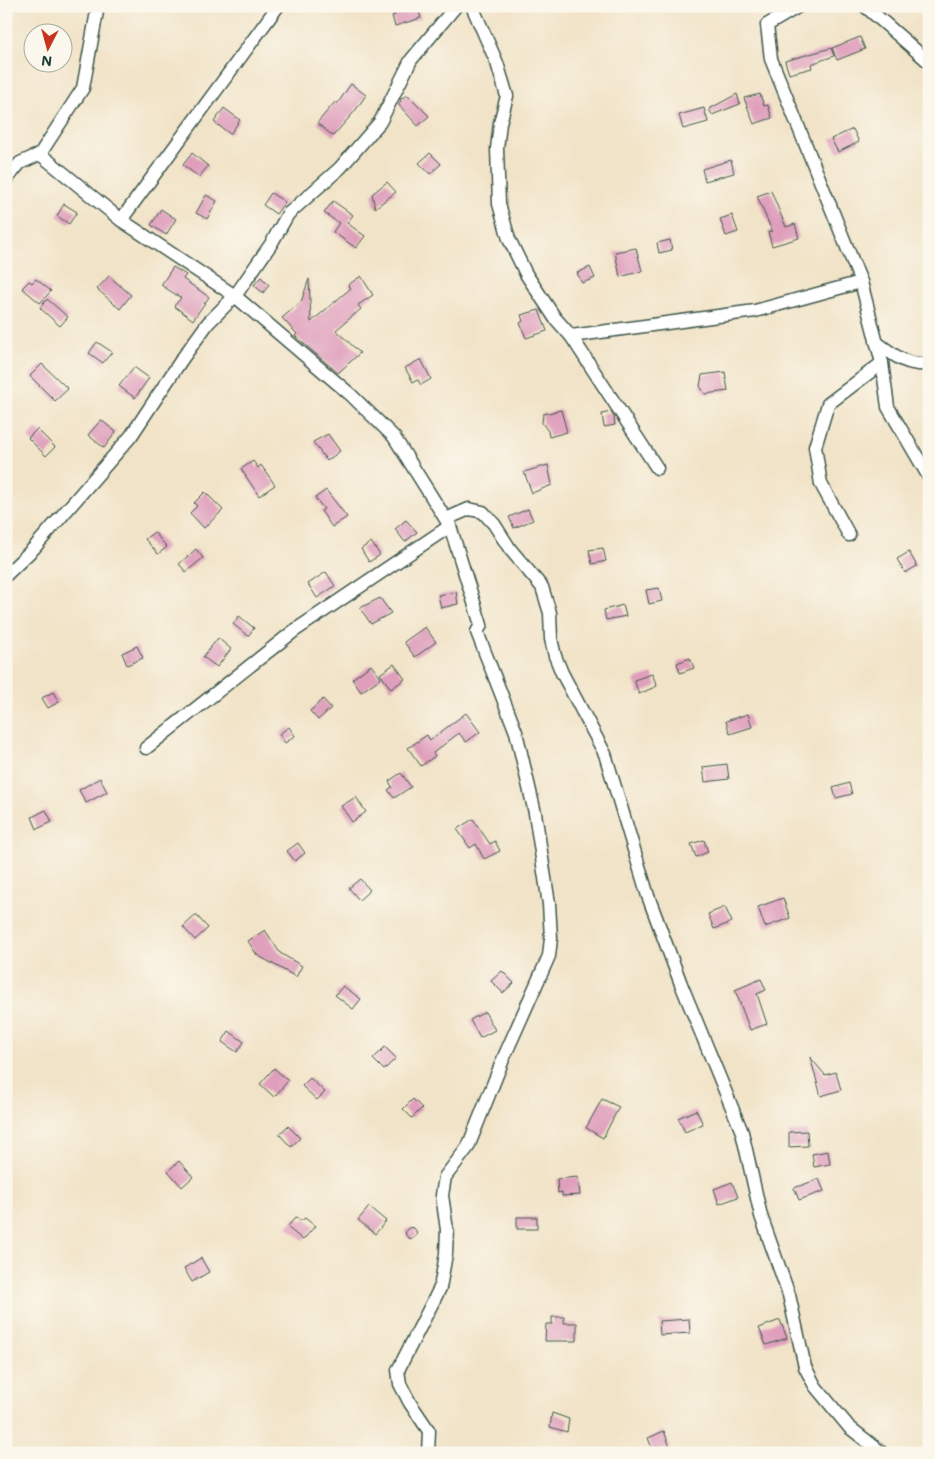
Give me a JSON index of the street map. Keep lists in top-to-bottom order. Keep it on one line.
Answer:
{"north":"bottom"}
